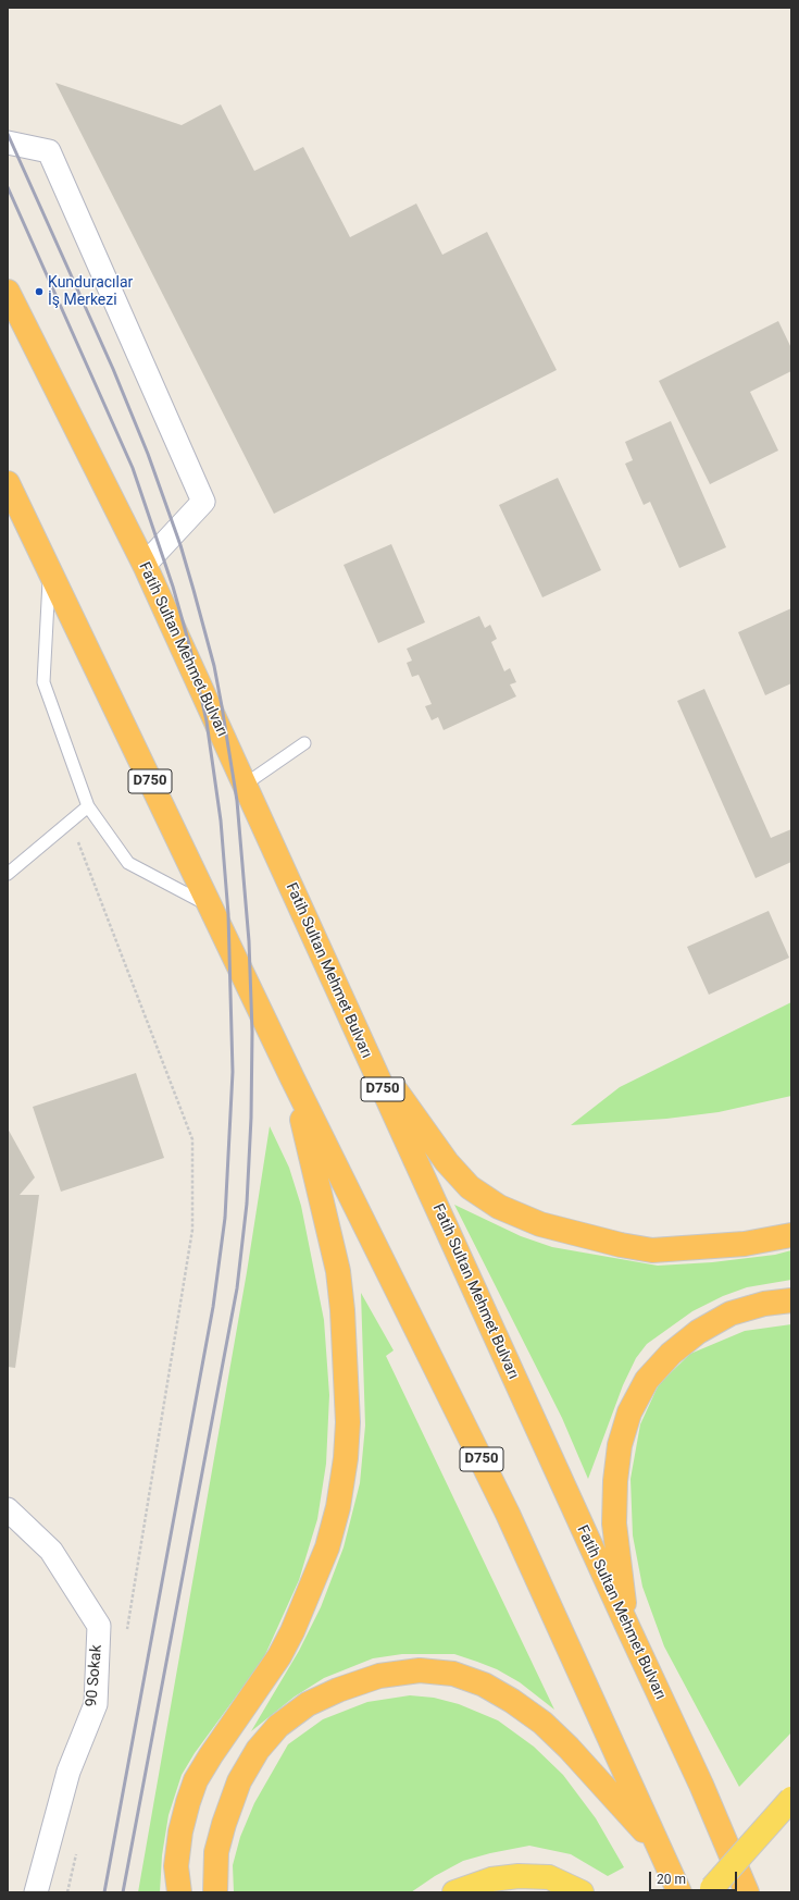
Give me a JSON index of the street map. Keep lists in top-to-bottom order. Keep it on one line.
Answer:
{"streets":{"highway":["Fatih Sultan Mehmet Bulvarı","D750"],"street":["90 Sokak"]},"places":["Kunduracılar İş Merkezi"],"scale_bar":"20 m"}
